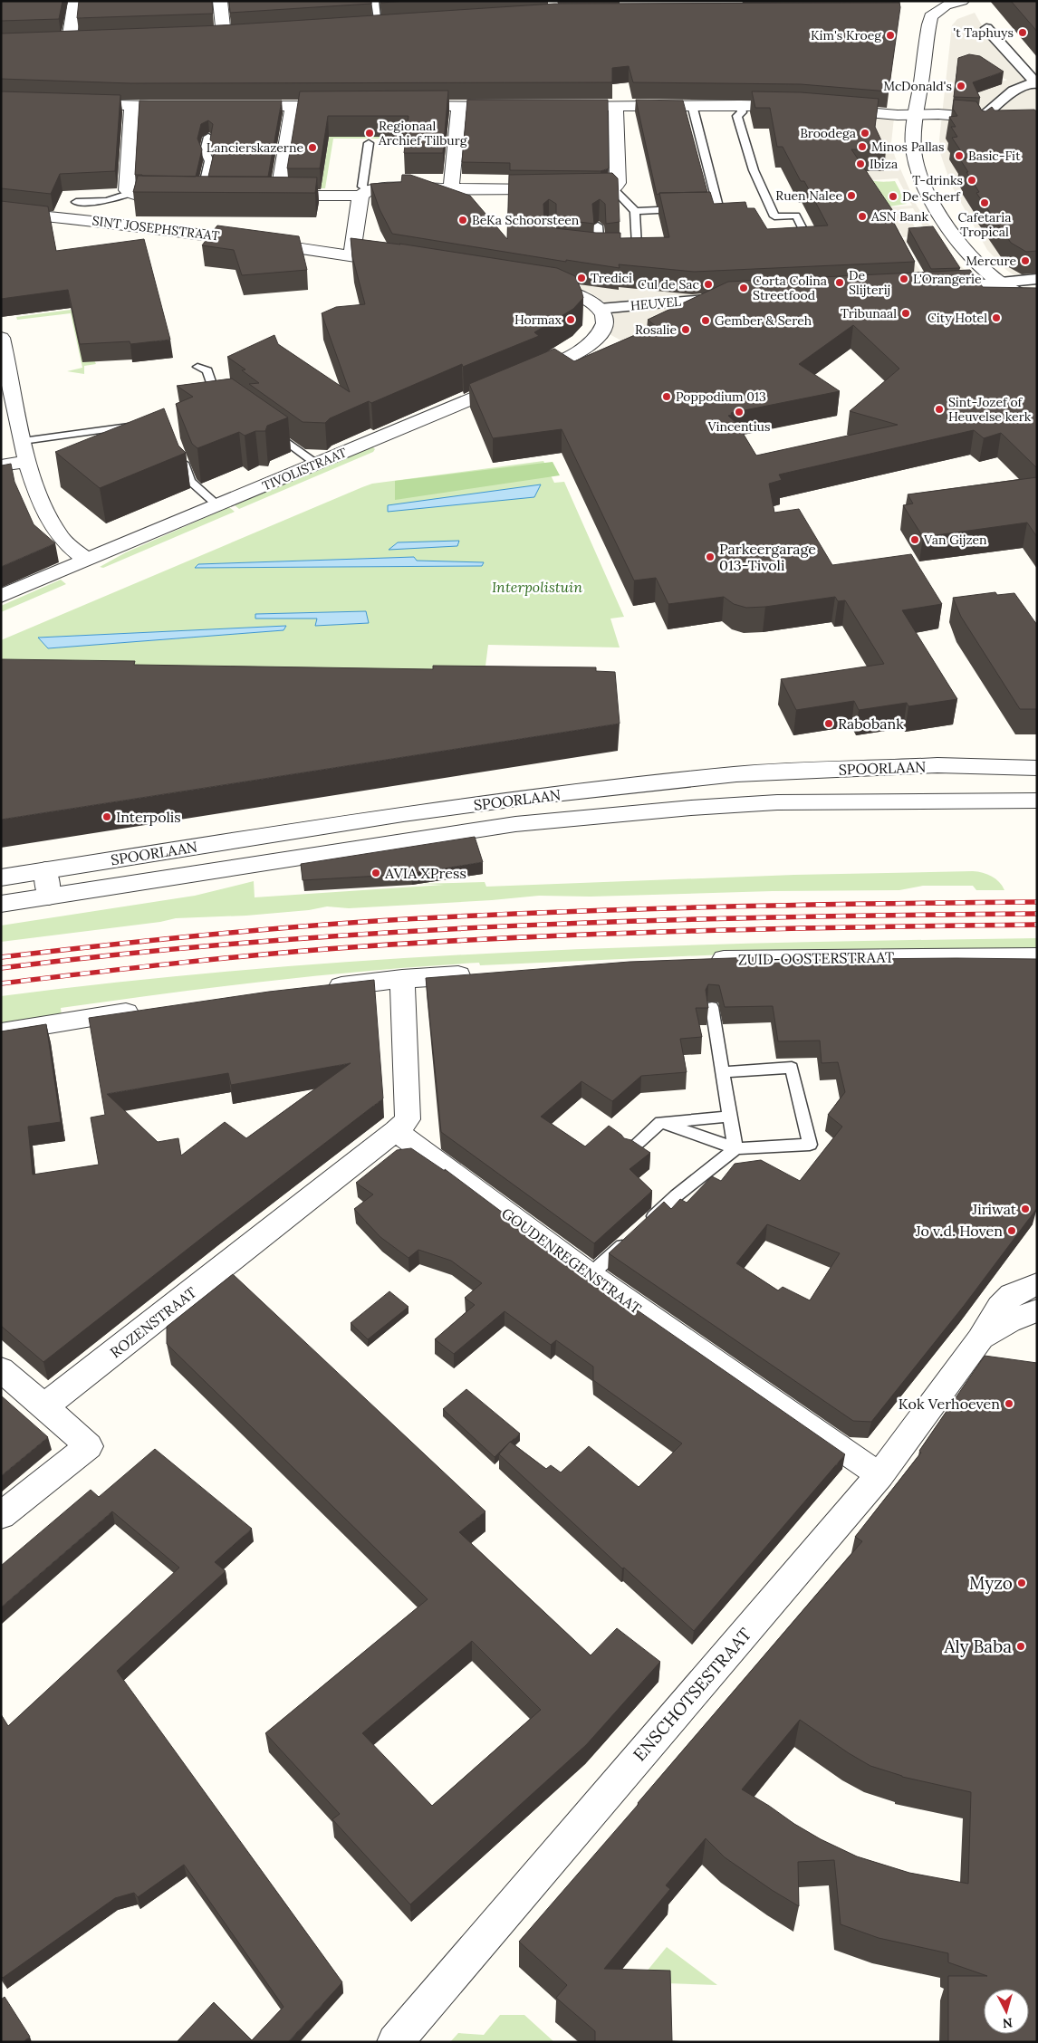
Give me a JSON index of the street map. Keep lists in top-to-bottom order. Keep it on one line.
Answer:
{"streets":{"street":["SINT JOSEPHSTRAAT","HEUVEL","TIVOLISTRAAT","SPOORLAAN","ZUID-OOSTERSTRAAT","GOUDENREGENSTRAAT","ROZENSTRAAT","ENSCHOTSESTRAAT"]},"crossings":[["HEUVEL","TIVOLISTRAAT"],["GOUDENREGENSTRAAT","ROZENSTRAAT"],["GOUDENREGENSTRAAT","ENSCHOTSESTRAAT"]],"parks":["Interpolistuin"],"places":["'t Taphuys","Kim's Kroeg","McDonald's","Regionaal Archief Tilburg","Broodega","Minos Pallas","Lancierskazerne","Basic-Fit","Ibiza","T-drinks","Ruen Nalee","De Scherf","Cafetaria Tropical","ASN Bank","BeKa Schoorsteen","Mercure","Tredici","L'Orangerie","De Slijterij","Cul de Sac","Corta Colina Streetfood","Tribunaal","City Hotel","Hormax","Gember & Sereh","Rosalie","Poppodium 013","Sint-Jozef of Heuvelse kerk","Vincentius","Van Gijzen","Parkeergarage 013-Tivoli","Rabobank","Interpolis","AVIA XPress","Jiriwat","Jo v.d. Hoven","Kok Verhoeven","Myzo","Aly Baba"],"north":"bottom"}
